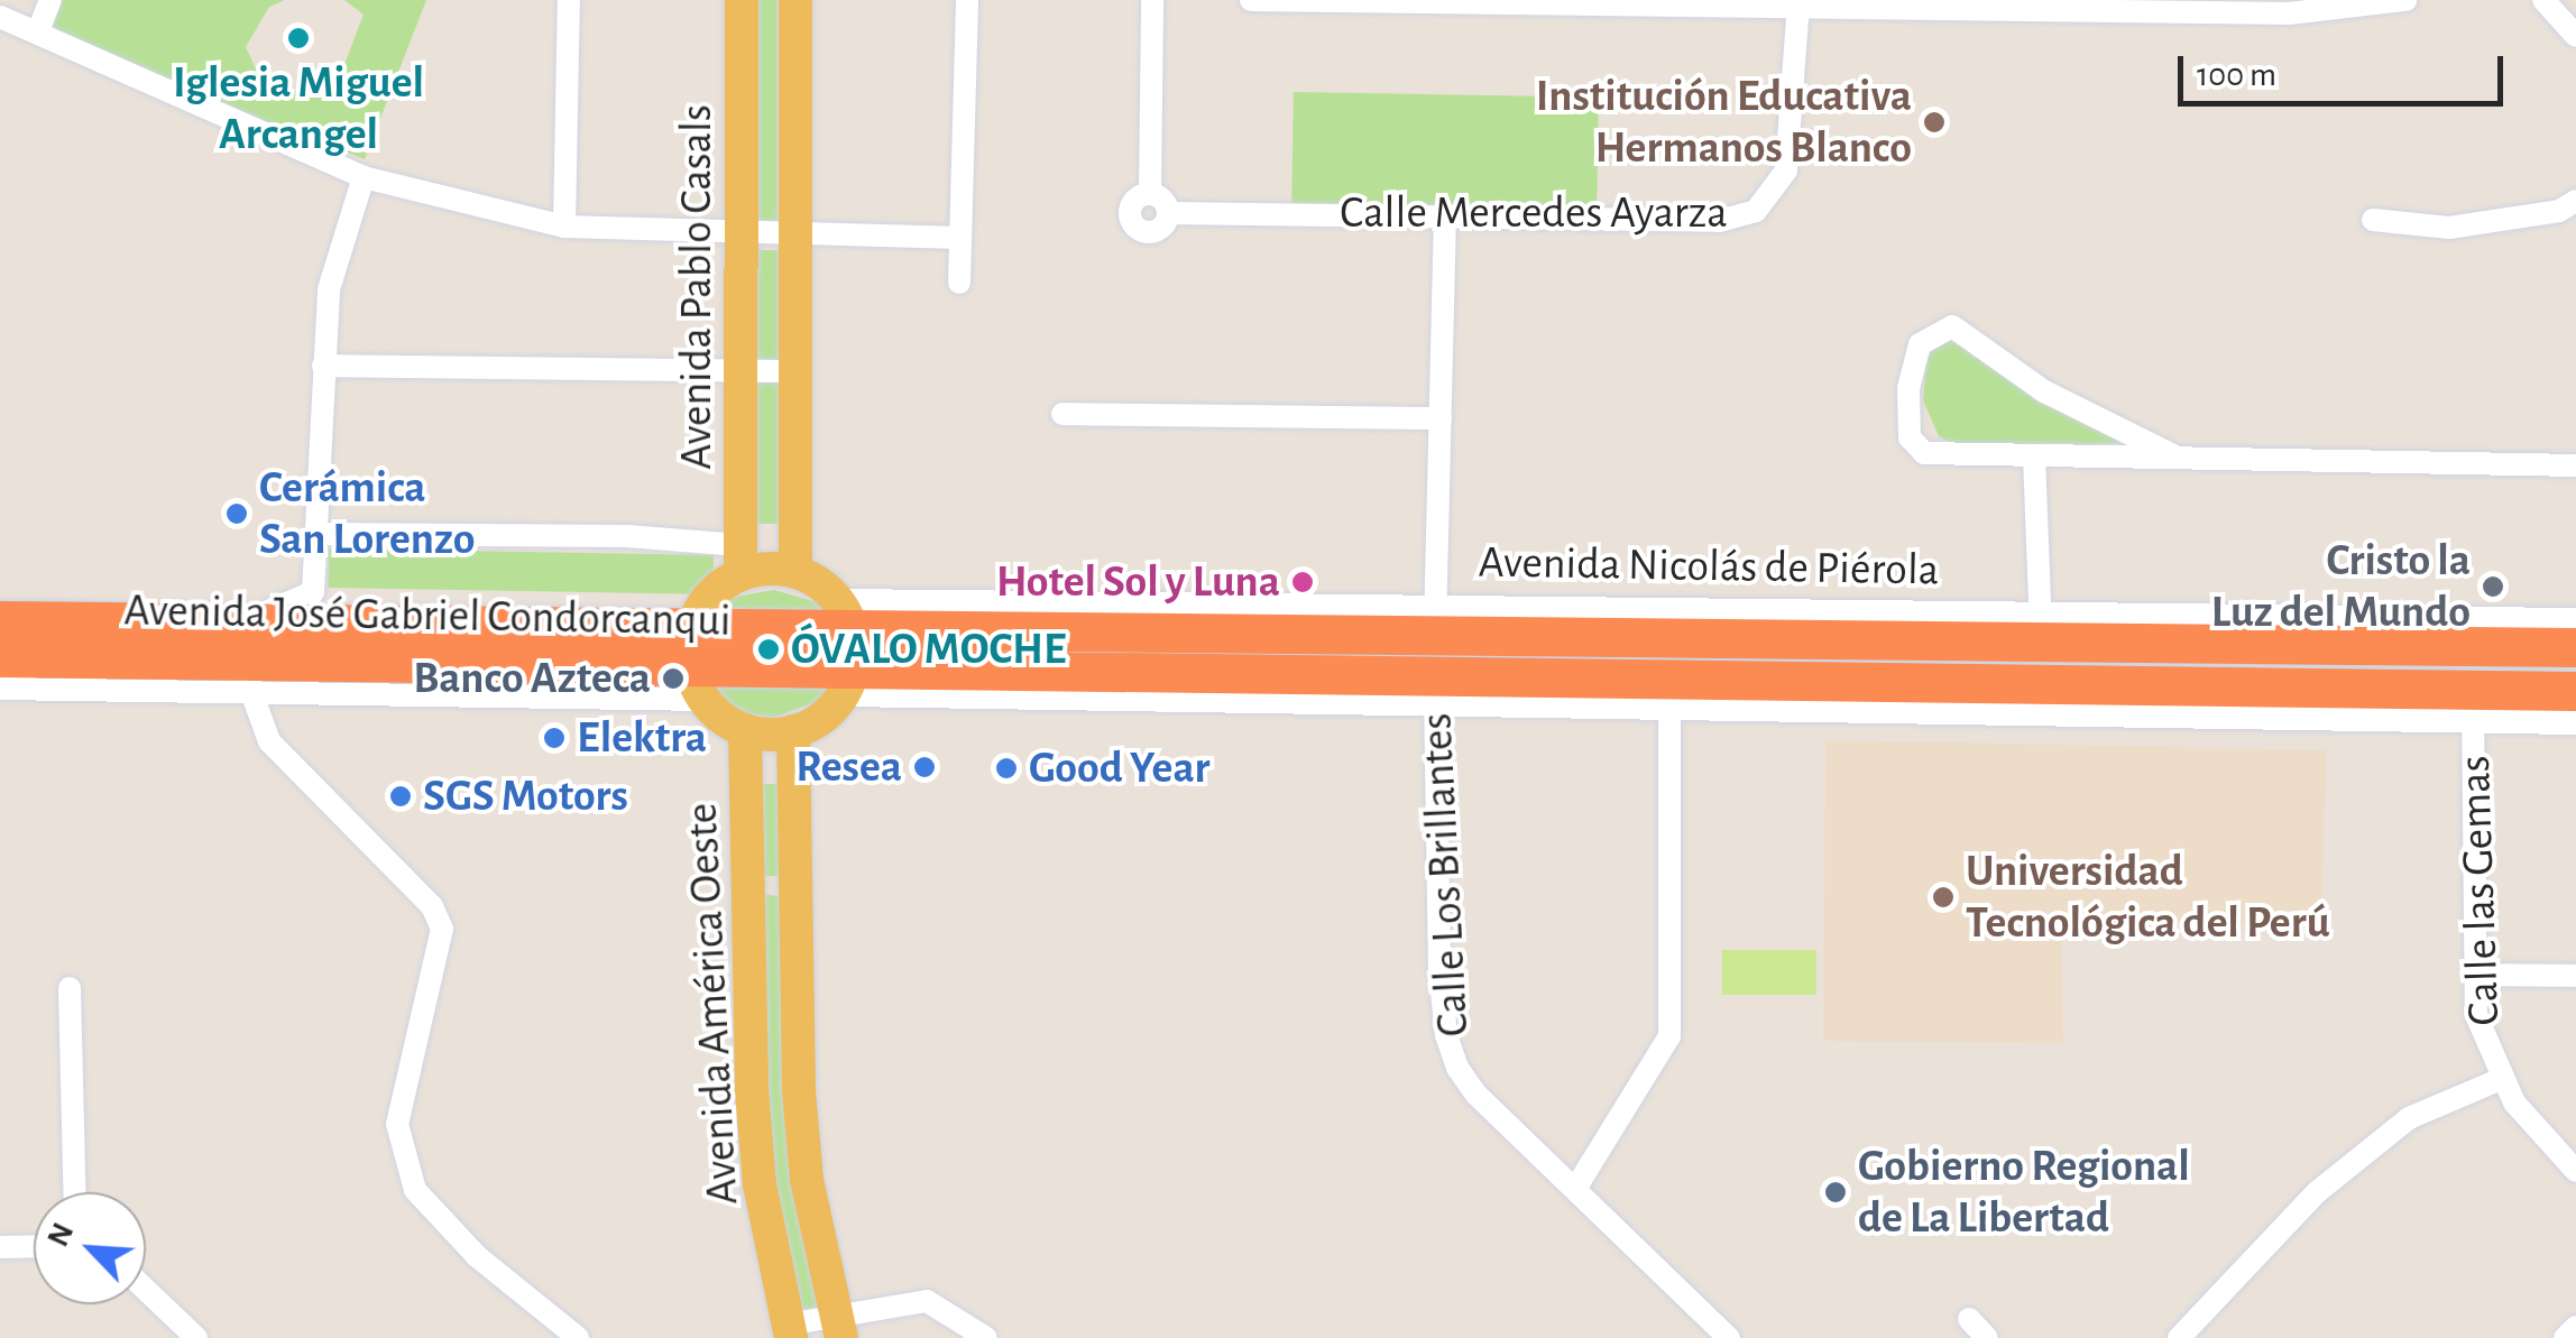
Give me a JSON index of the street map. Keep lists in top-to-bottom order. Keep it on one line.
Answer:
{"streets":{"highway":["Avenida Nicolás de Piérola","Avenida José Gabriel Condorcanqui"],"main road":["Avenida Pablo Casals","Avenida América Oeste"],"street":["Calle Mercedes Ayarza","Calle Los Brillantes","Calle las Gemas"]},"crossings":[["Calle Mercedes Ayarza","Calle Los Brillantes"],["Avenida Nicolás de Piérola","Avenida José Gabriel Condorcanqui"],["Avenida Nicolás de Piérola","Calle Los Brillantes"],["Avenida Nicolás de Piérola","Calle las Gemas"]],"places":["Iglesia Miguel Arcangel","Institución Educativa Hermanos Blanco","Cerámica San Lorenzo","Hotel Sol y Luna","Cristo la Luz del Mundo","ÓVALO MOCHE","Banco Azteca","Elektra","Resea","Good Year","SGS Motors","Universidad Tecnológica del Perú","Gobierno Regional de La Libertad"],"scale_bar":"100 m","north":"top left"}
